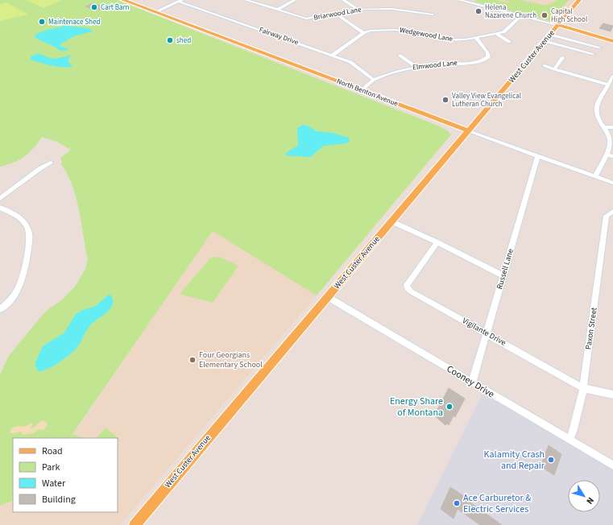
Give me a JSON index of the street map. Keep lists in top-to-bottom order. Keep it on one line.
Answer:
{"streets":{"main road":["West Custer Avenue","North Benton Avenue"],"street":["Briarwood Lane","Wedgewood Lane","Fairway Drive","Elmwood Lane","Russell Lane","Paxon Street","Vigilante Drive","Cooney Drive"]},"crossings":[["Wedgewood Lane","Fairway Drive"],["Wedgewood Lane","Elmwood Lane"],["Fairway Drive","Elmwood Lane"],["West Custer Avenue","North Benton Avenue"],["West Custer Avenue","Cooney Drive"],["Elmwood Lane","North Benton Avenue"],["North Benton Avenue","Russell Lane"],["Russell Lane","Vigilante Drive"],["Russell Lane","Cooney Drive"],["Paxon Street","Vigilante Drive"],["Paxon Street","Cooney Drive"]],"places":["Cart Barn","Helena Nazarene Church","Capital High School","Maintenace Shed","shed","Valley View Evangelical Lutheran Church","Four Georgians Elementary School","Energy Share of Montana","Kalamity Crash and Repair","Ace Carburetor & Electric Services"],"legend":["Road","Park","Water","Building"],"north":"bottom right"}
